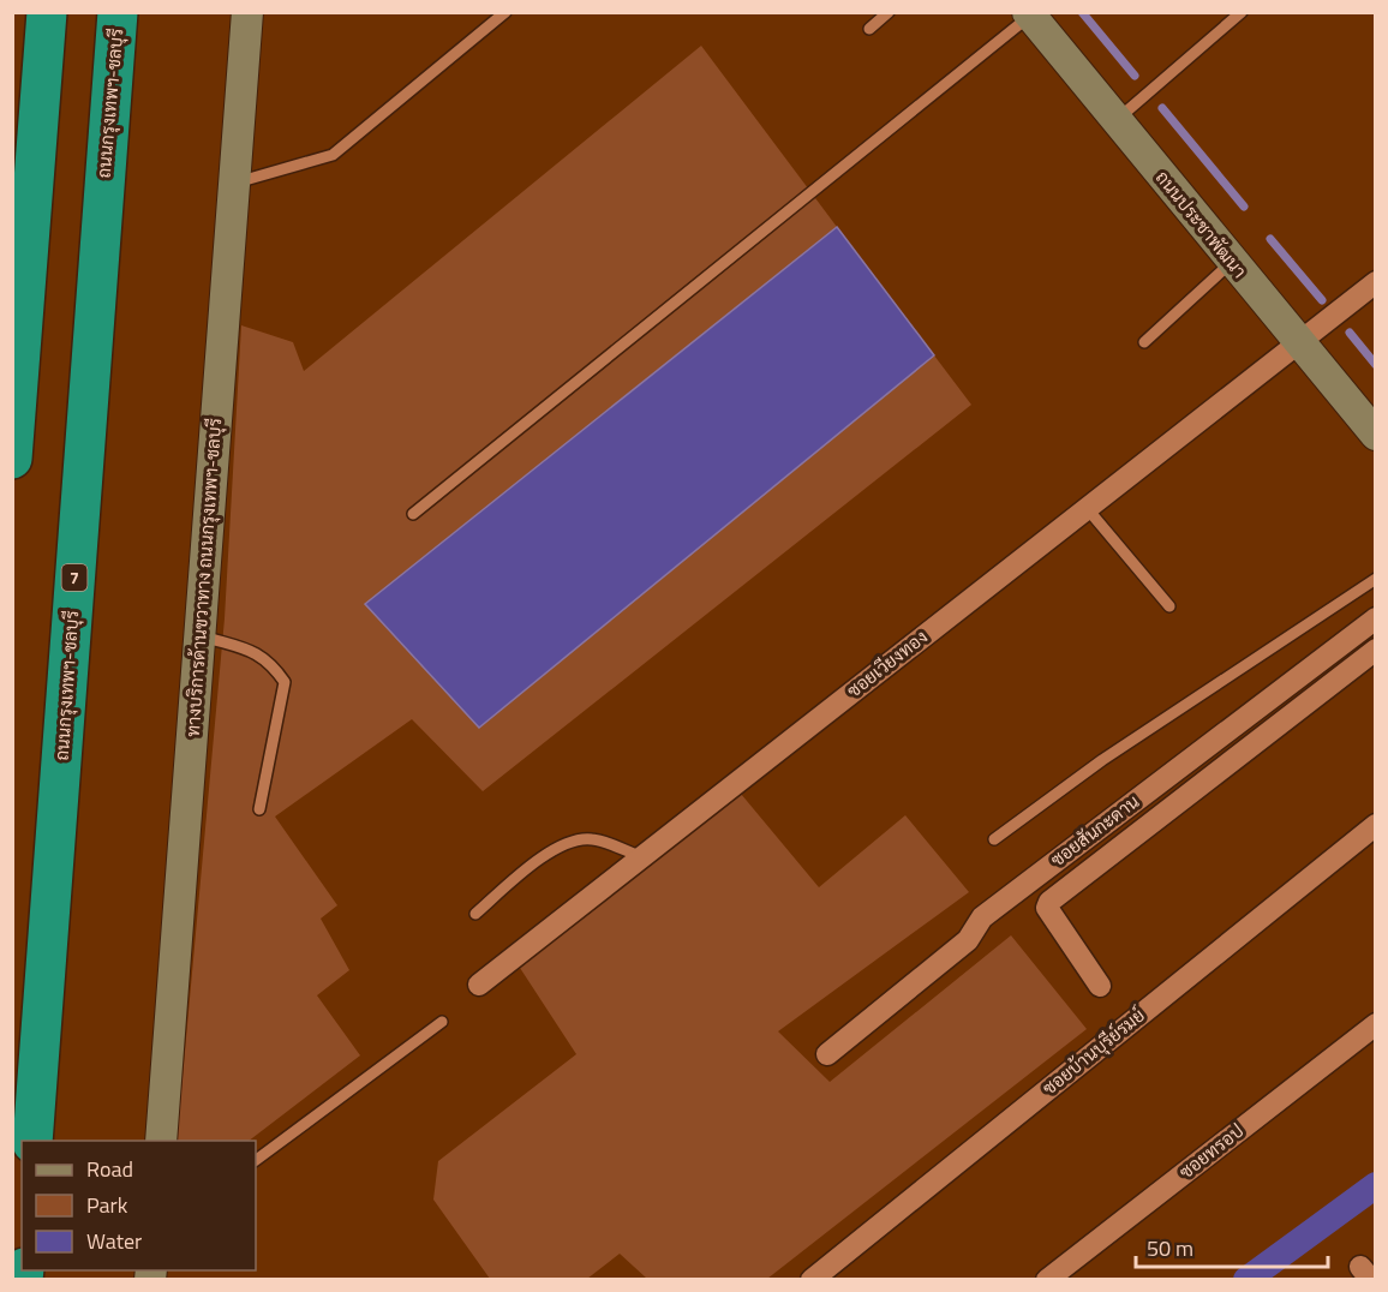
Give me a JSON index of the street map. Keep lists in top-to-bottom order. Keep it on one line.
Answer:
{"streets":{"highway":["ถนนกรุงเทพฯ-ชลบุรี","7"],"main road":["ถนนประชาพัฒนา","ทางบริการด้านขวาทาง ถนนกรุงเทพฯ-ชลบุรี"],"street":["ซอยเวียงทอง","ซอยสันกะดาน","ซอยบ้านบุรีย์รมย์","ซอยทรอป"]},"crossings":[["ถนนประชาพัฒนา","ซอยเวียงทอง"]],"legend":["Road","Park","Water"],"scale_bar":"50 m"}
